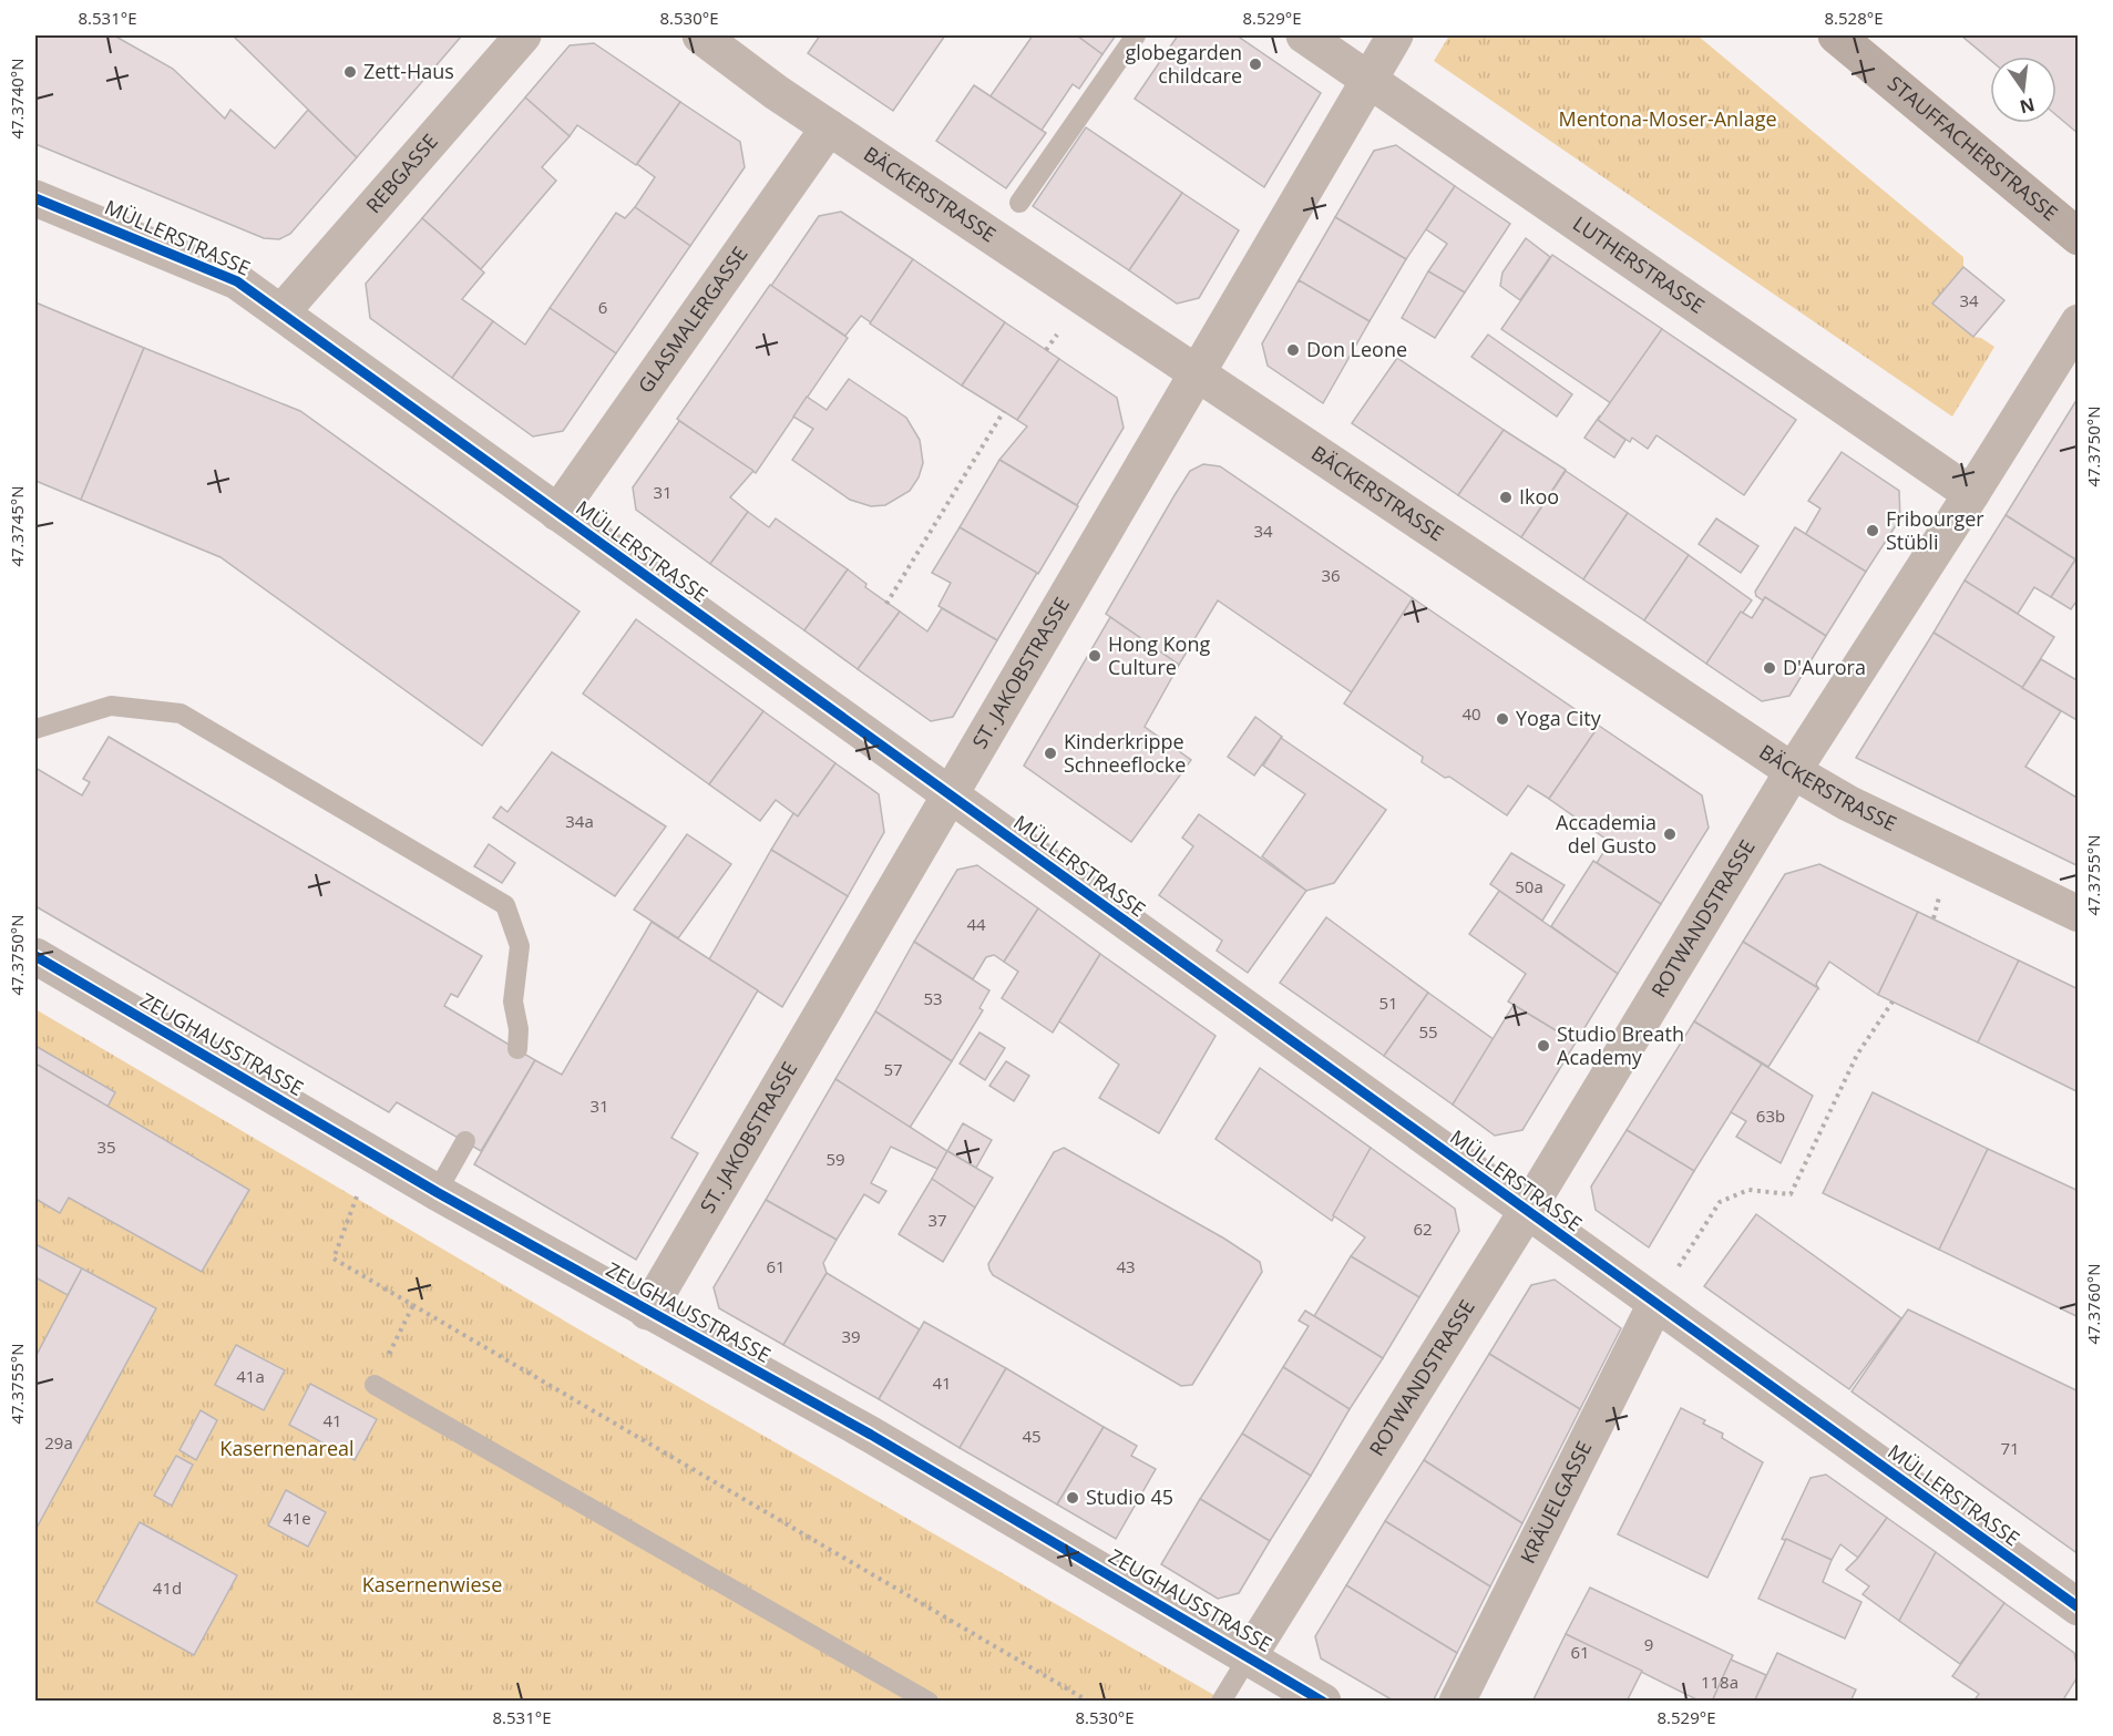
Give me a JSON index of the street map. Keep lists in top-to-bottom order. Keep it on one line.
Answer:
{"streets":{"street":["STAUFFACHERSTRASSE","REBGASSE","BÄCKERSTRASSE","MÜLLERSTRASSE","LUTHERSTRASSE","GLASMALERGASSE","ST. JAKOBSTRASSE","ROTWANDSTRASSE","ZEUGHAUSSTRASSE","KRÄUELGASSE"]},"crossings":[["REBGASSE","MÜLLERSTRASSE"],["BÄCKERSTRASSE","GLASMALERGASSE"],["BÄCKERSTRASSE","ST. JAKOBSTRASSE"],["BÄCKERSTRASSE","ROTWANDSTRASSE"],["MÜLLERSTRASSE","GLASMALERGASSE"],["MÜLLERSTRASSE","ST. JAKOBSTRASSE"],["MÜLLERSTRASSE","ROTWANDSTRASSE"],["MÜLLERSTRASSE","KRÄUELGASSE"],["LUTHERSTRASSE","ST. JAKOBSTRASSE"],["LUTHERSTRASSE","ROTWANDSTRASSE"],["ST. JAKOBSTRASSE","ZEUGHAUSSTRASSE"],["ROTWANDSTRASSE","ZEUGHAUSSTRASSE"]],"parks":["Mentona-Moser-Anlage","Kasernenareal","Kasernenwiese"],"places":["globegarden childcare","Zett-Haus","Don Leone","Ikoo","Fribourger Stübli","Hong Kong Culture","D'Aurora","Yoga City","Kinderkrippe Schneeflocke","Accademia del Gusto","Studio Breath Academy","Studio 45"],"house_numbers":["34","6","31","34","36","40","34a","50a","44","53","51","55","57","31","63b","35","59","37","62","61","43","39","41a","41","41","45","29a","71","41e","41d","9","61","118a"],"north":"bottom","coordinates":["8.531°E","8.530°E","8.529°E","8.528°E","47.3740°N","47.3750°N","47.3745°N","47.3755°N","47.3760°N"]}
